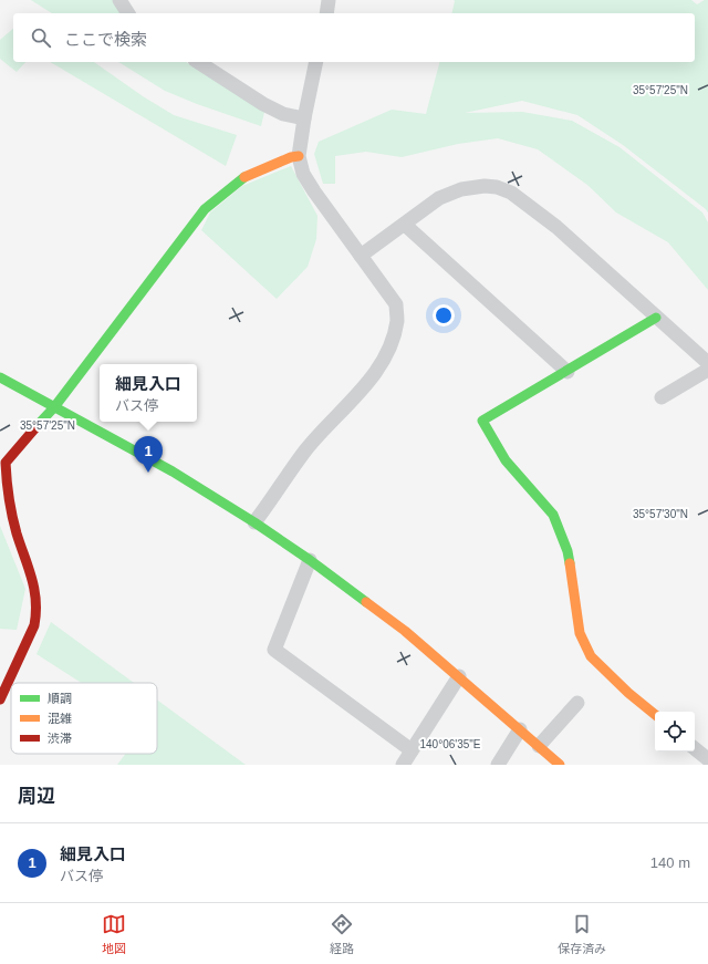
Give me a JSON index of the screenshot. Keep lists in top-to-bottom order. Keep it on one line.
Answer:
{"legend":["順調","混雑","渋滞"],"page":{"search":"ここで検索","popup":["細見入口","バス停"],"pins":"1","heading":"周辺","list":[{"mark":"1","name":"細見入口","note":"バス停","value":"140 m"}],"nav":["地図","経路","保存済み"]},"coordinates":["35°57'25\"N","35°57'30\"N","140°06'35\"E"]}
